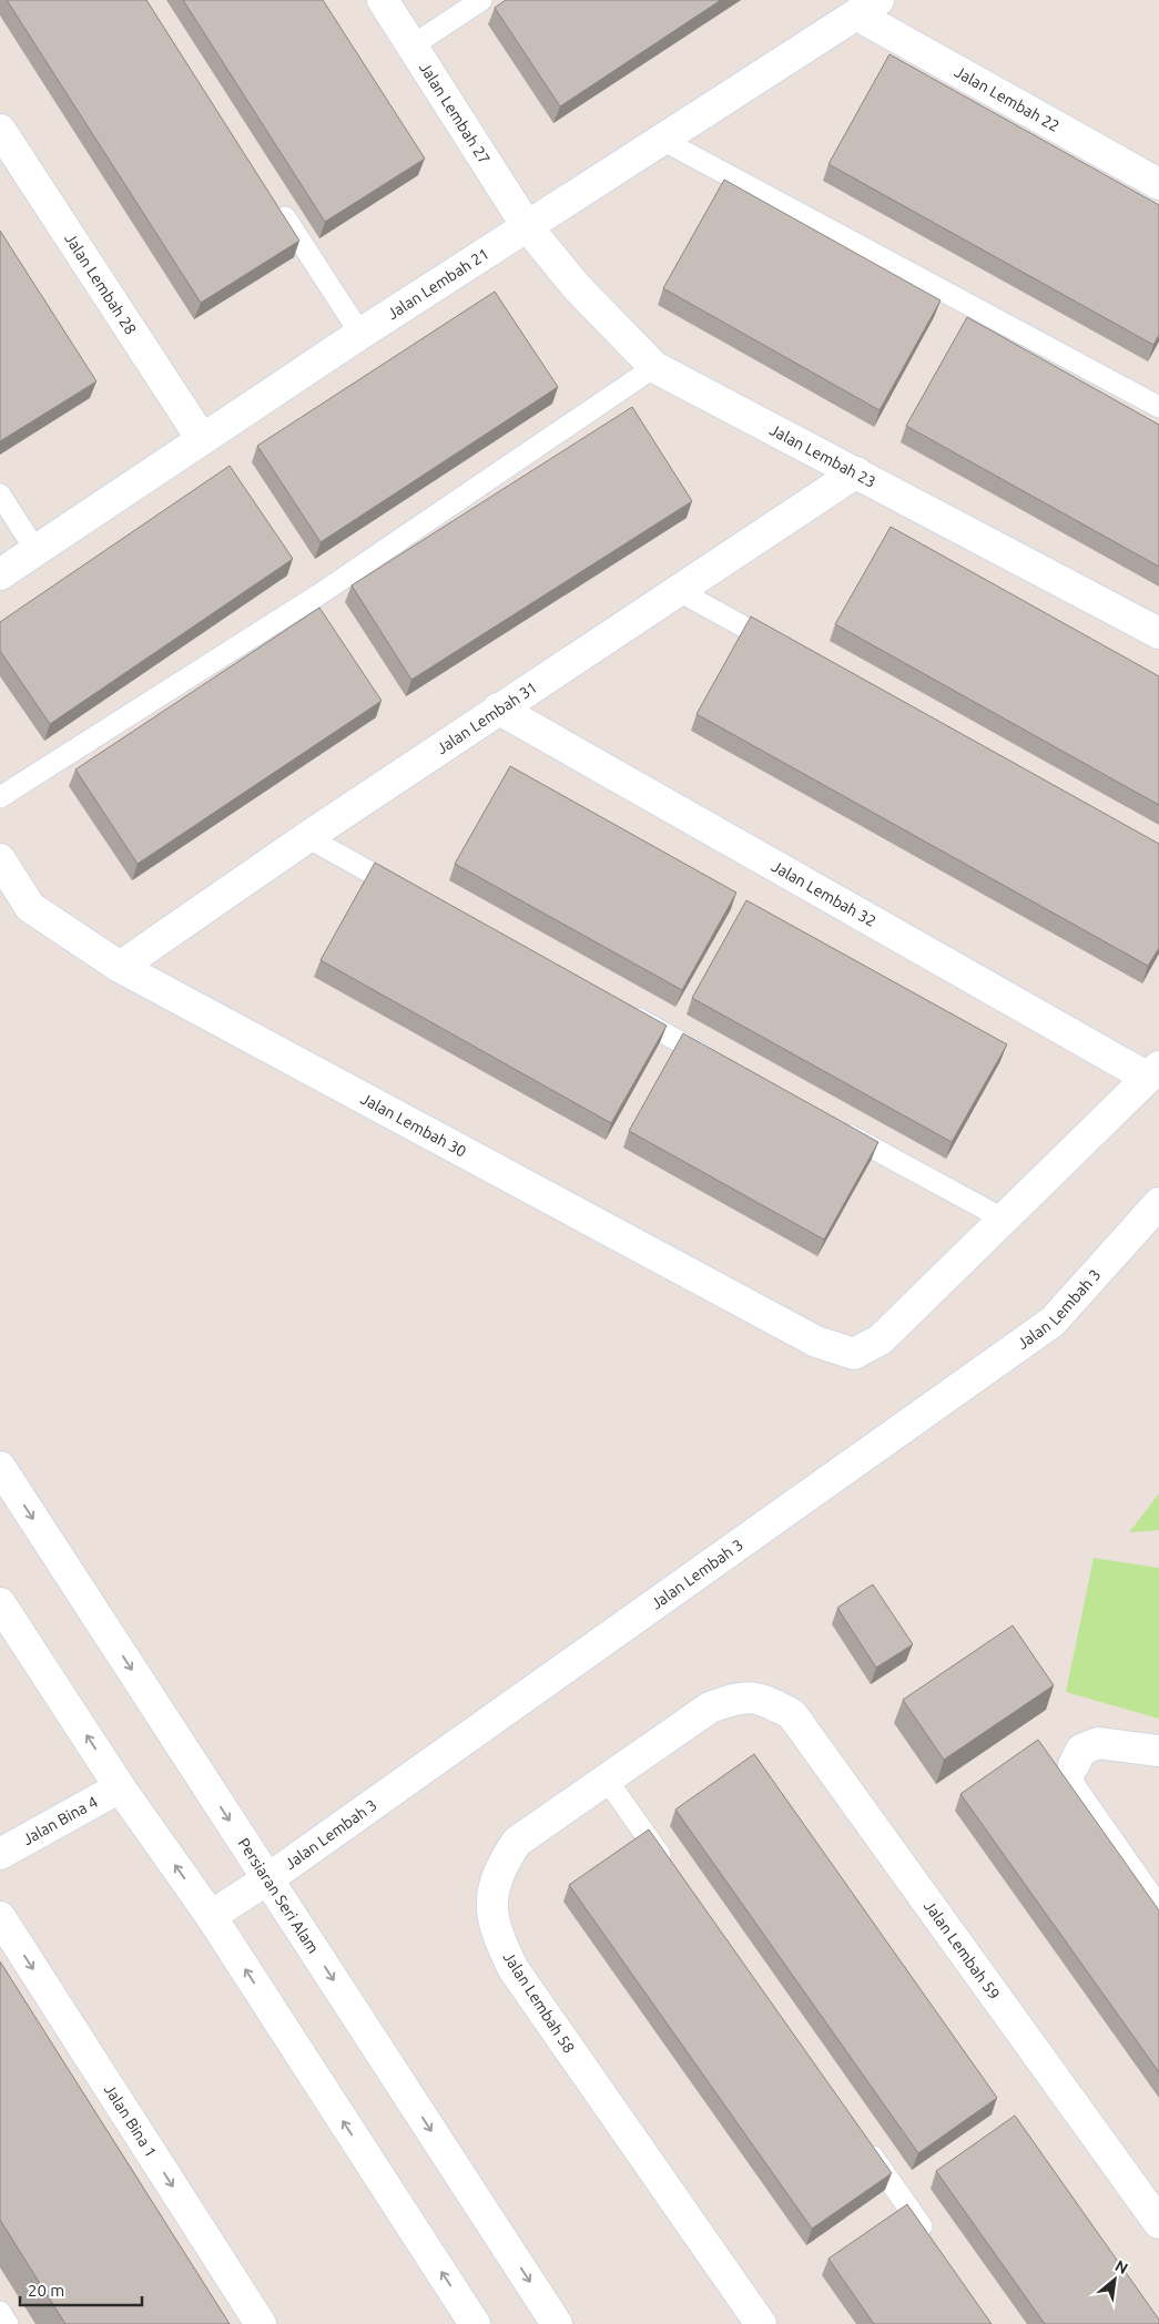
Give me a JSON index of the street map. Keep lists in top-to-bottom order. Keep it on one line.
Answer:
{"streets":{"street":["Jalan Lembah 22","Jalan Lembah 27","Jalan Lembah 28","Jalan Lembah 21","Jalan Lembah 23","Jalan Lembah 31","Jalan Lembah 32","Jalan Lembah 30","Jalan Lembah 3","Jalan Bina 4","Persiaran Seri Alam","Jalan Lembah 59","Jalan Lembah 58","Jalan Bina 1"]},"crossings":[["Jalan Lembah 22","Jalan Lembah 21"],["Jalan Lembah 27","Jalan Lembah 21"],["Jalan Lembah 27","Jalan Lembah 23"],["Jalan Lembah 28","Jalan Lembah 21"],["Jalan Lembah 21","Jalan Lembah 23"],["Jalan Lembah 23","Jalan Lembah 31"],["Jalan Lembah 31","Jalan Lembah 32"],["Jalan Lembah 31","Jalan Lembah 30"],["Jalan Lembah 3","Persiaran Seri Alam"],["Jalan Lembah 59","Jalan Lembah 58"]],"scale_bar":"20 m","north":"top right"}
